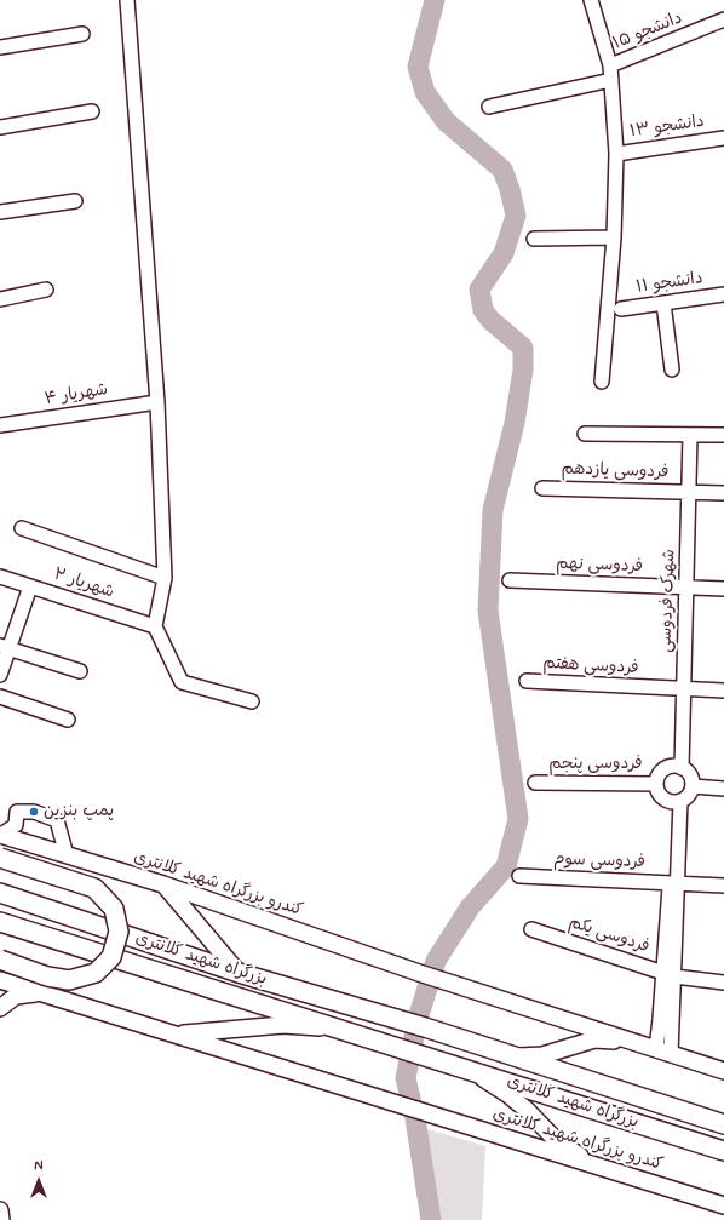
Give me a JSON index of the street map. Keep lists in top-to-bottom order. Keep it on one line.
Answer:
{"streets":{"highway":["بزرگراه شهید کلانتری"],"main road":["کندرو بزرگراه شهید کلانتری"],"street":["دانشجو ۱۵","دانشجو ۱۳","دانشجو ۱۱","شهریار ۴","فردوسی یازدهم","فردوسی نهم","۲ شهریار","شهرک فردوسی","فردوسی هفتم","فردوسی پنجم","فردوسی سوم","فردوسی یکم"]},"crossings":[["فردوسی یازدهم","شهرک فردوسی"],["فردوسی نهم","شهرک فردوسی"],["شهرک فردوسی","فردوسی هفتم"],["شهرک فردوسی","فردوسی پنجم"]],"places":["پمپ بنزین"],"north":"top"}
